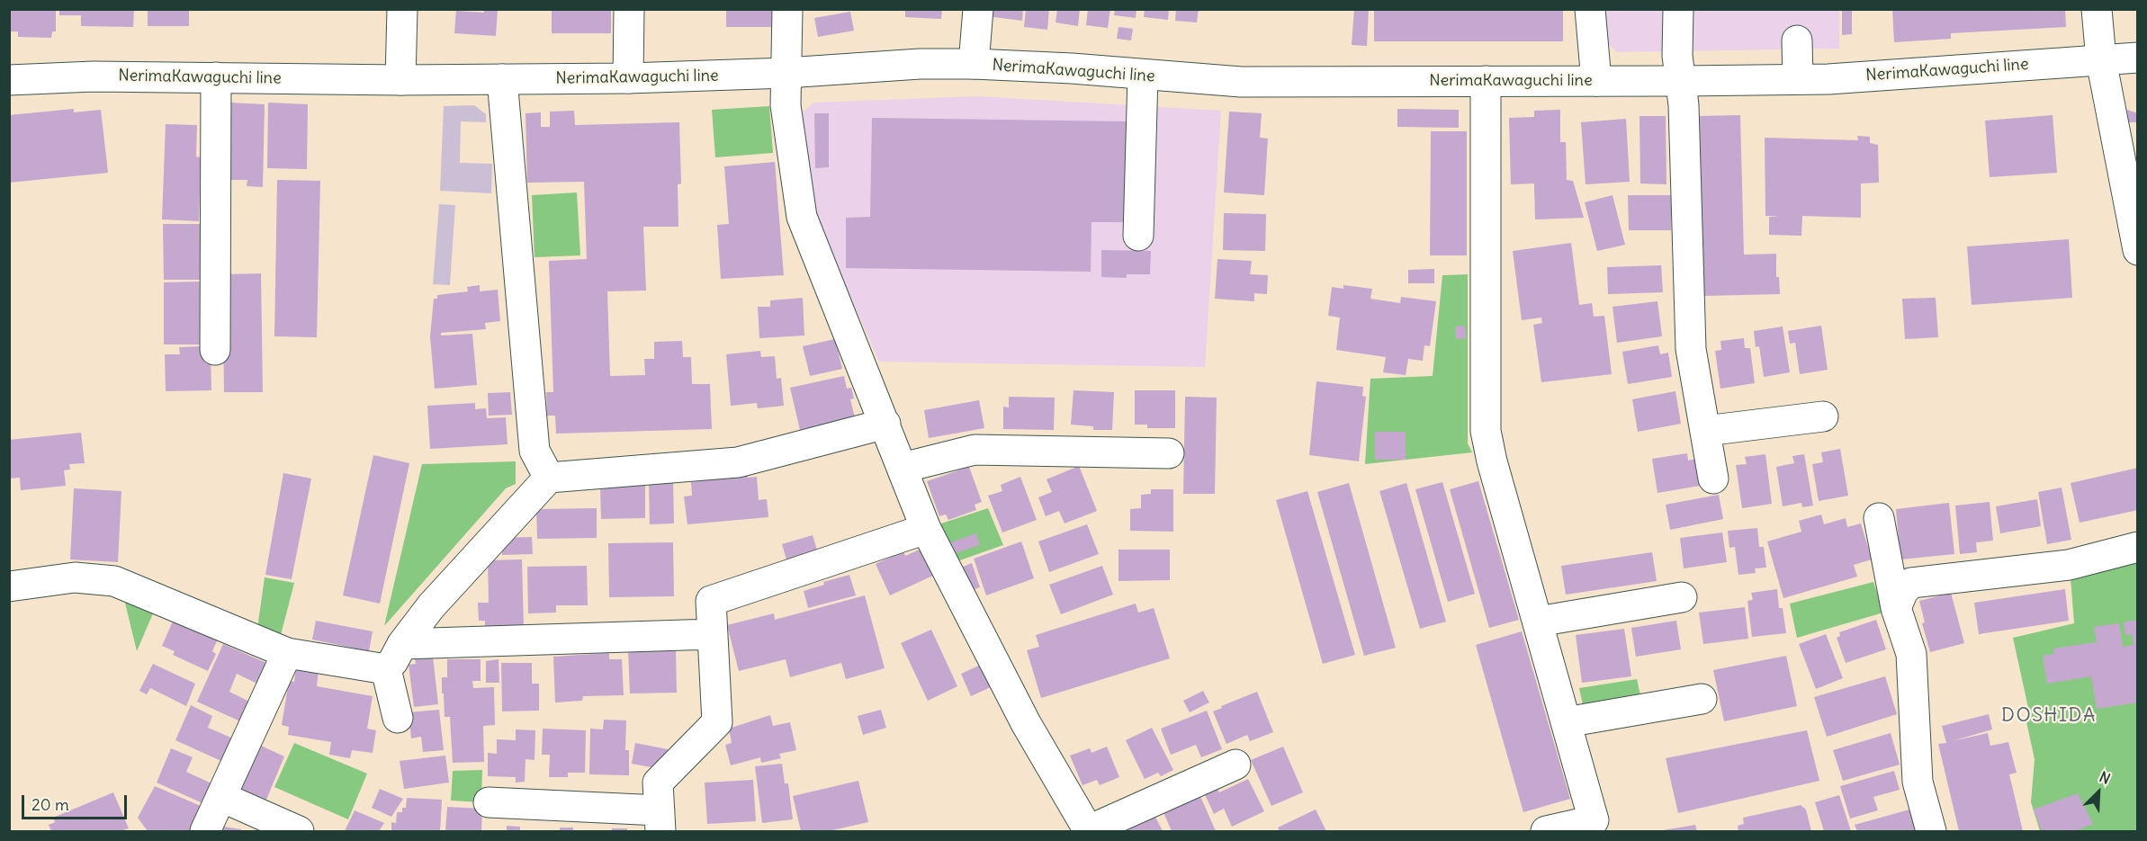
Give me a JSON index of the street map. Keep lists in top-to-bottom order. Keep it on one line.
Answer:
{"streets":{"street":["NerimaKawaguchi line"]},"districts":["DOSHIDA"],"scale_bar":"20 m","north":"top right"}
